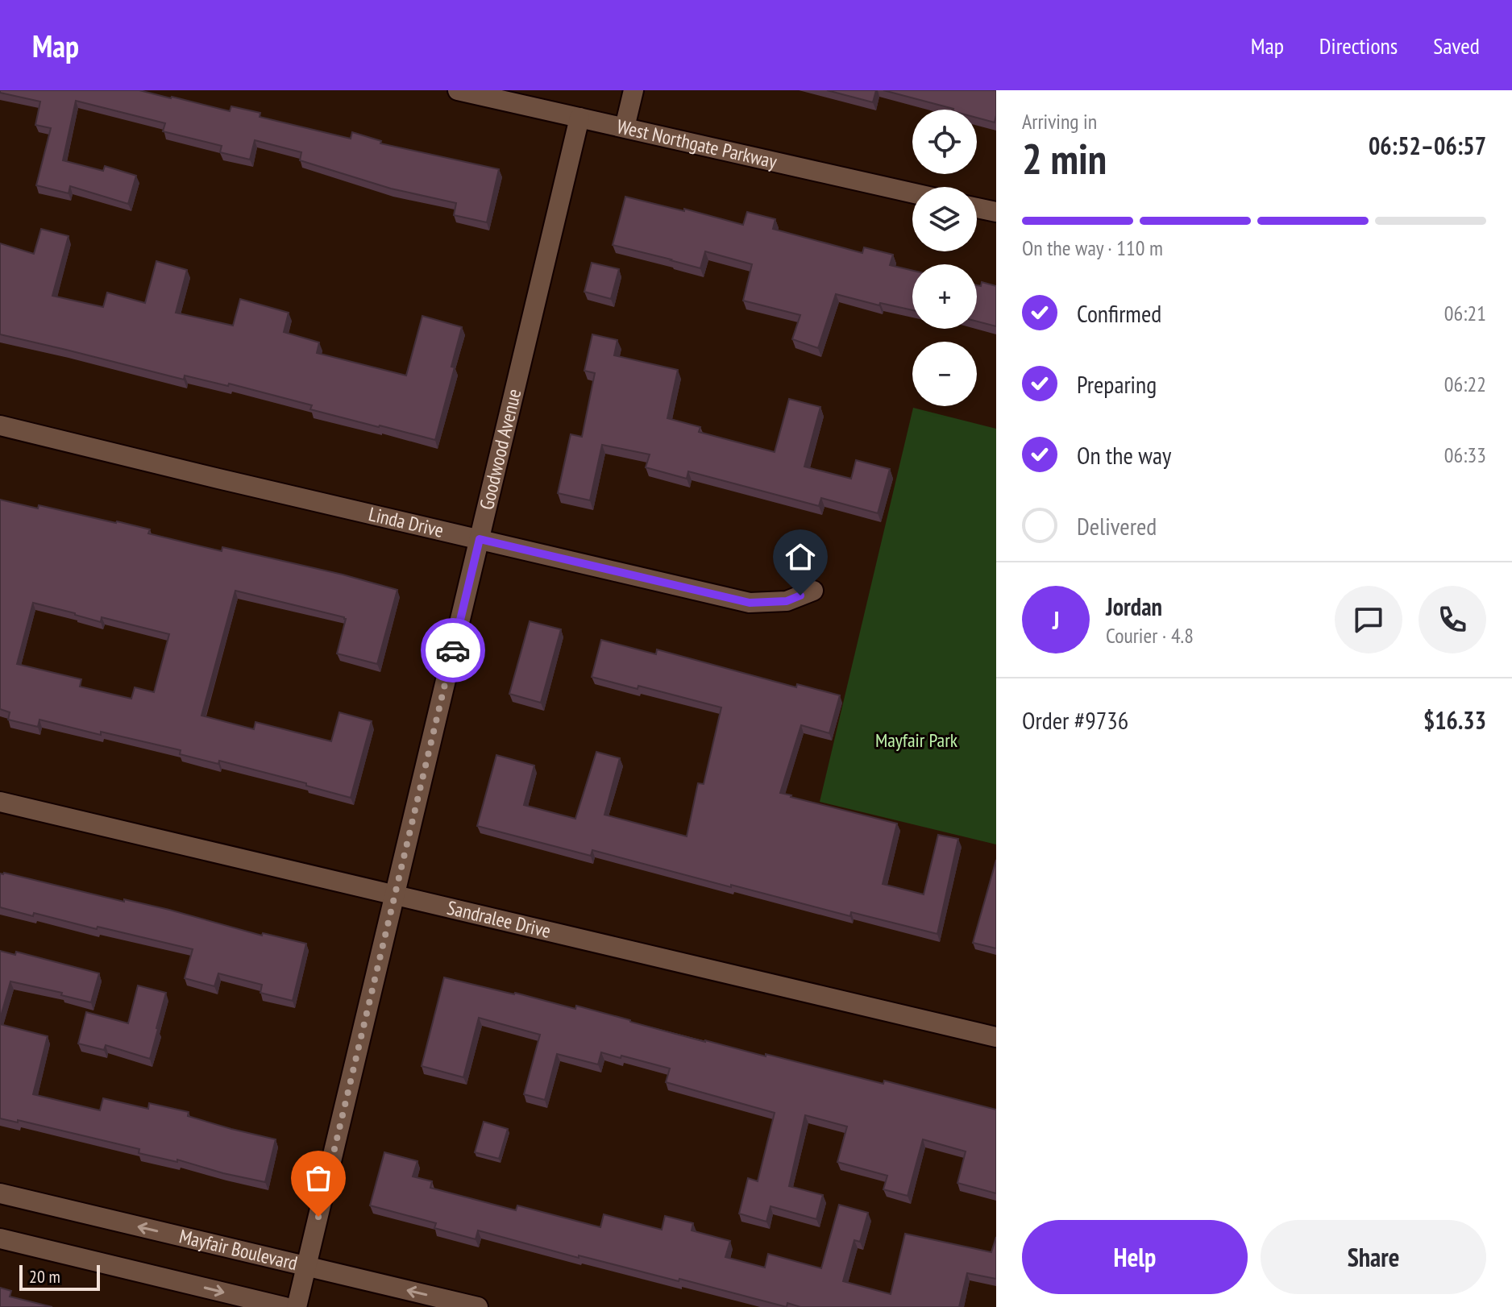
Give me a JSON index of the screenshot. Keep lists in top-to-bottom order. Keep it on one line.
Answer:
{"streets":{"street":["West Northgate Parkway","Goodwood Avenue","Linda Drive","Sandralee Drive","Mayfair Boulevard"]},"crossings":[["West Northgate Parkway","Goodwood Avenue"],["Goodwood Avenue","Linda Drive"],["Goodwood Avenue","Sandralee Drive"],["Goodwood Avenue","Mayfair Boulevard"]],"parks":["Mayfair Park"],"scale_bar":"20 m","page":{"header":"Map","nav":["Map","Directions","Saved"],"heading":["2 min","Arriving in","06:52–06:57"],"panel":["Jordan","Courier · 4.8","Order #9736","$16.33"],"map_buttons":["+","−"],"bar":"On the way · 110 m","list":[["Confirmed","06:21"],["Preparing","06:22"],["On the way","06:33"],"Delivered"],"round":"J","buttons":["Help","Share"],"scale":"20 m"}}
